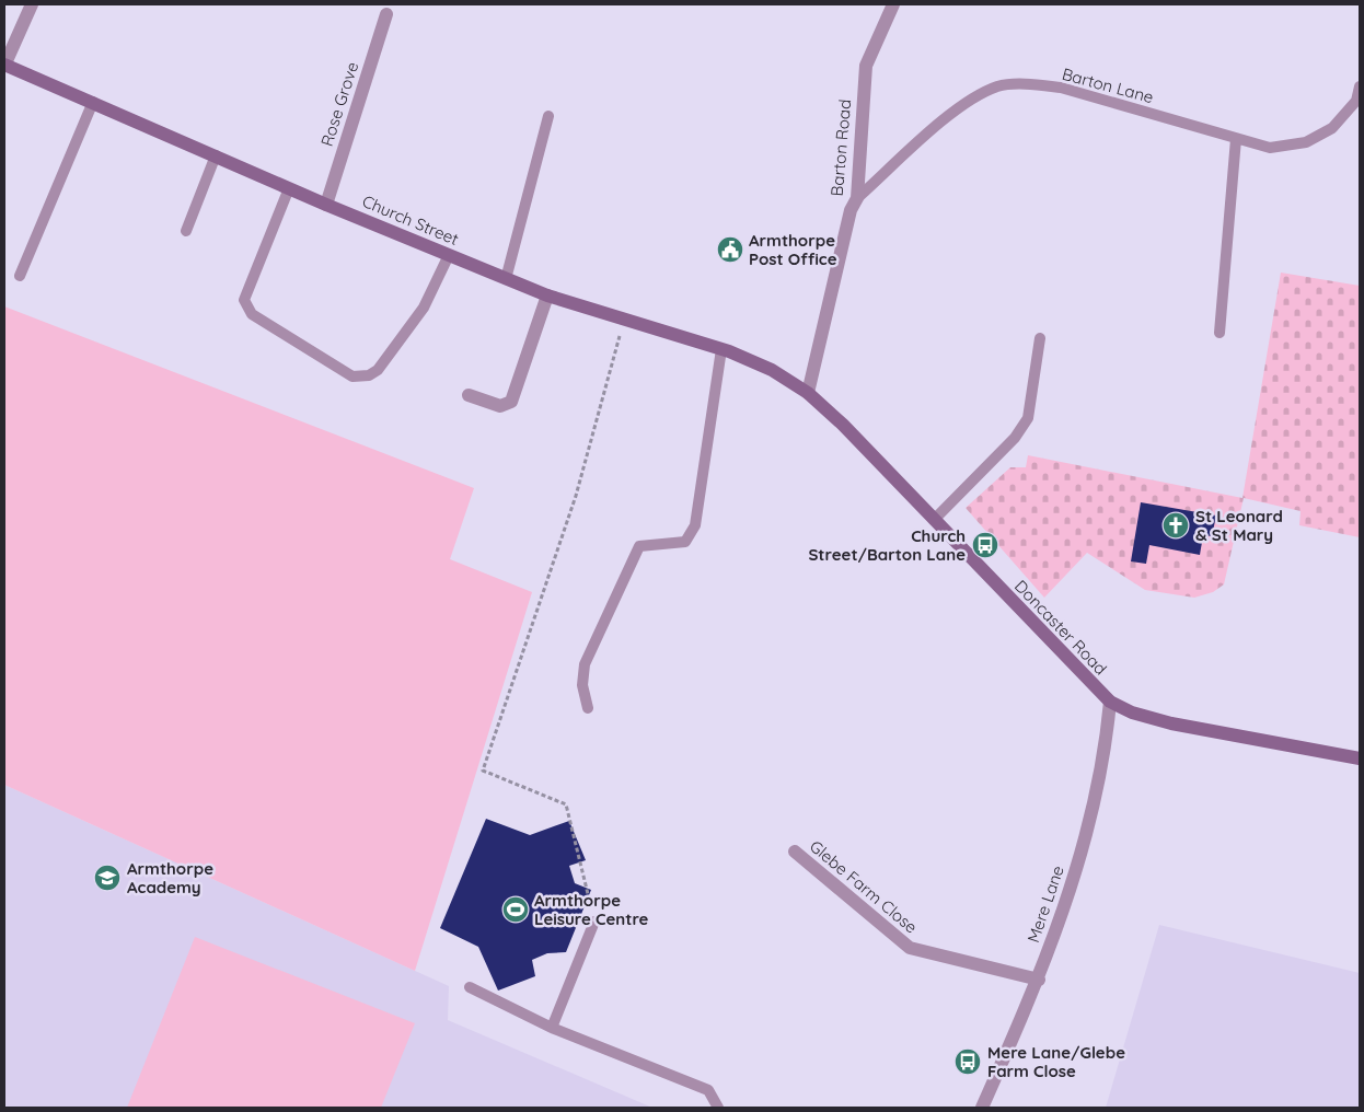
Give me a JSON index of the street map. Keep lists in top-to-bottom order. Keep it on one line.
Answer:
{"streets":{"street":["Rose Grove","Barton Road","Church Street","Doncaster Road","Glebe Farm Close","Mere Lane"],"lane":["Barton Lane"]},"crossings":[["Barton Lane","Barton Road"],["Rose Grove","Church Street"],["Barton Road","Church Street"],["Barton Road","Doncaster Road"],["Church Street","Doncaster Road"],["Doncaster Road","Mere Lane"],["Glebe Farm Close","Mere Lane"]],"places":{"public building":["Armthorpe Post Office"],"church":["St Leonard & St Mary"],"bus stop":["Church Street/Barton Lane","Mere Lane/Glebe Farm Close"],"school or university":["Armthorpe Academy"],"sports":["Armthorpe Leisure Centre"]}}
